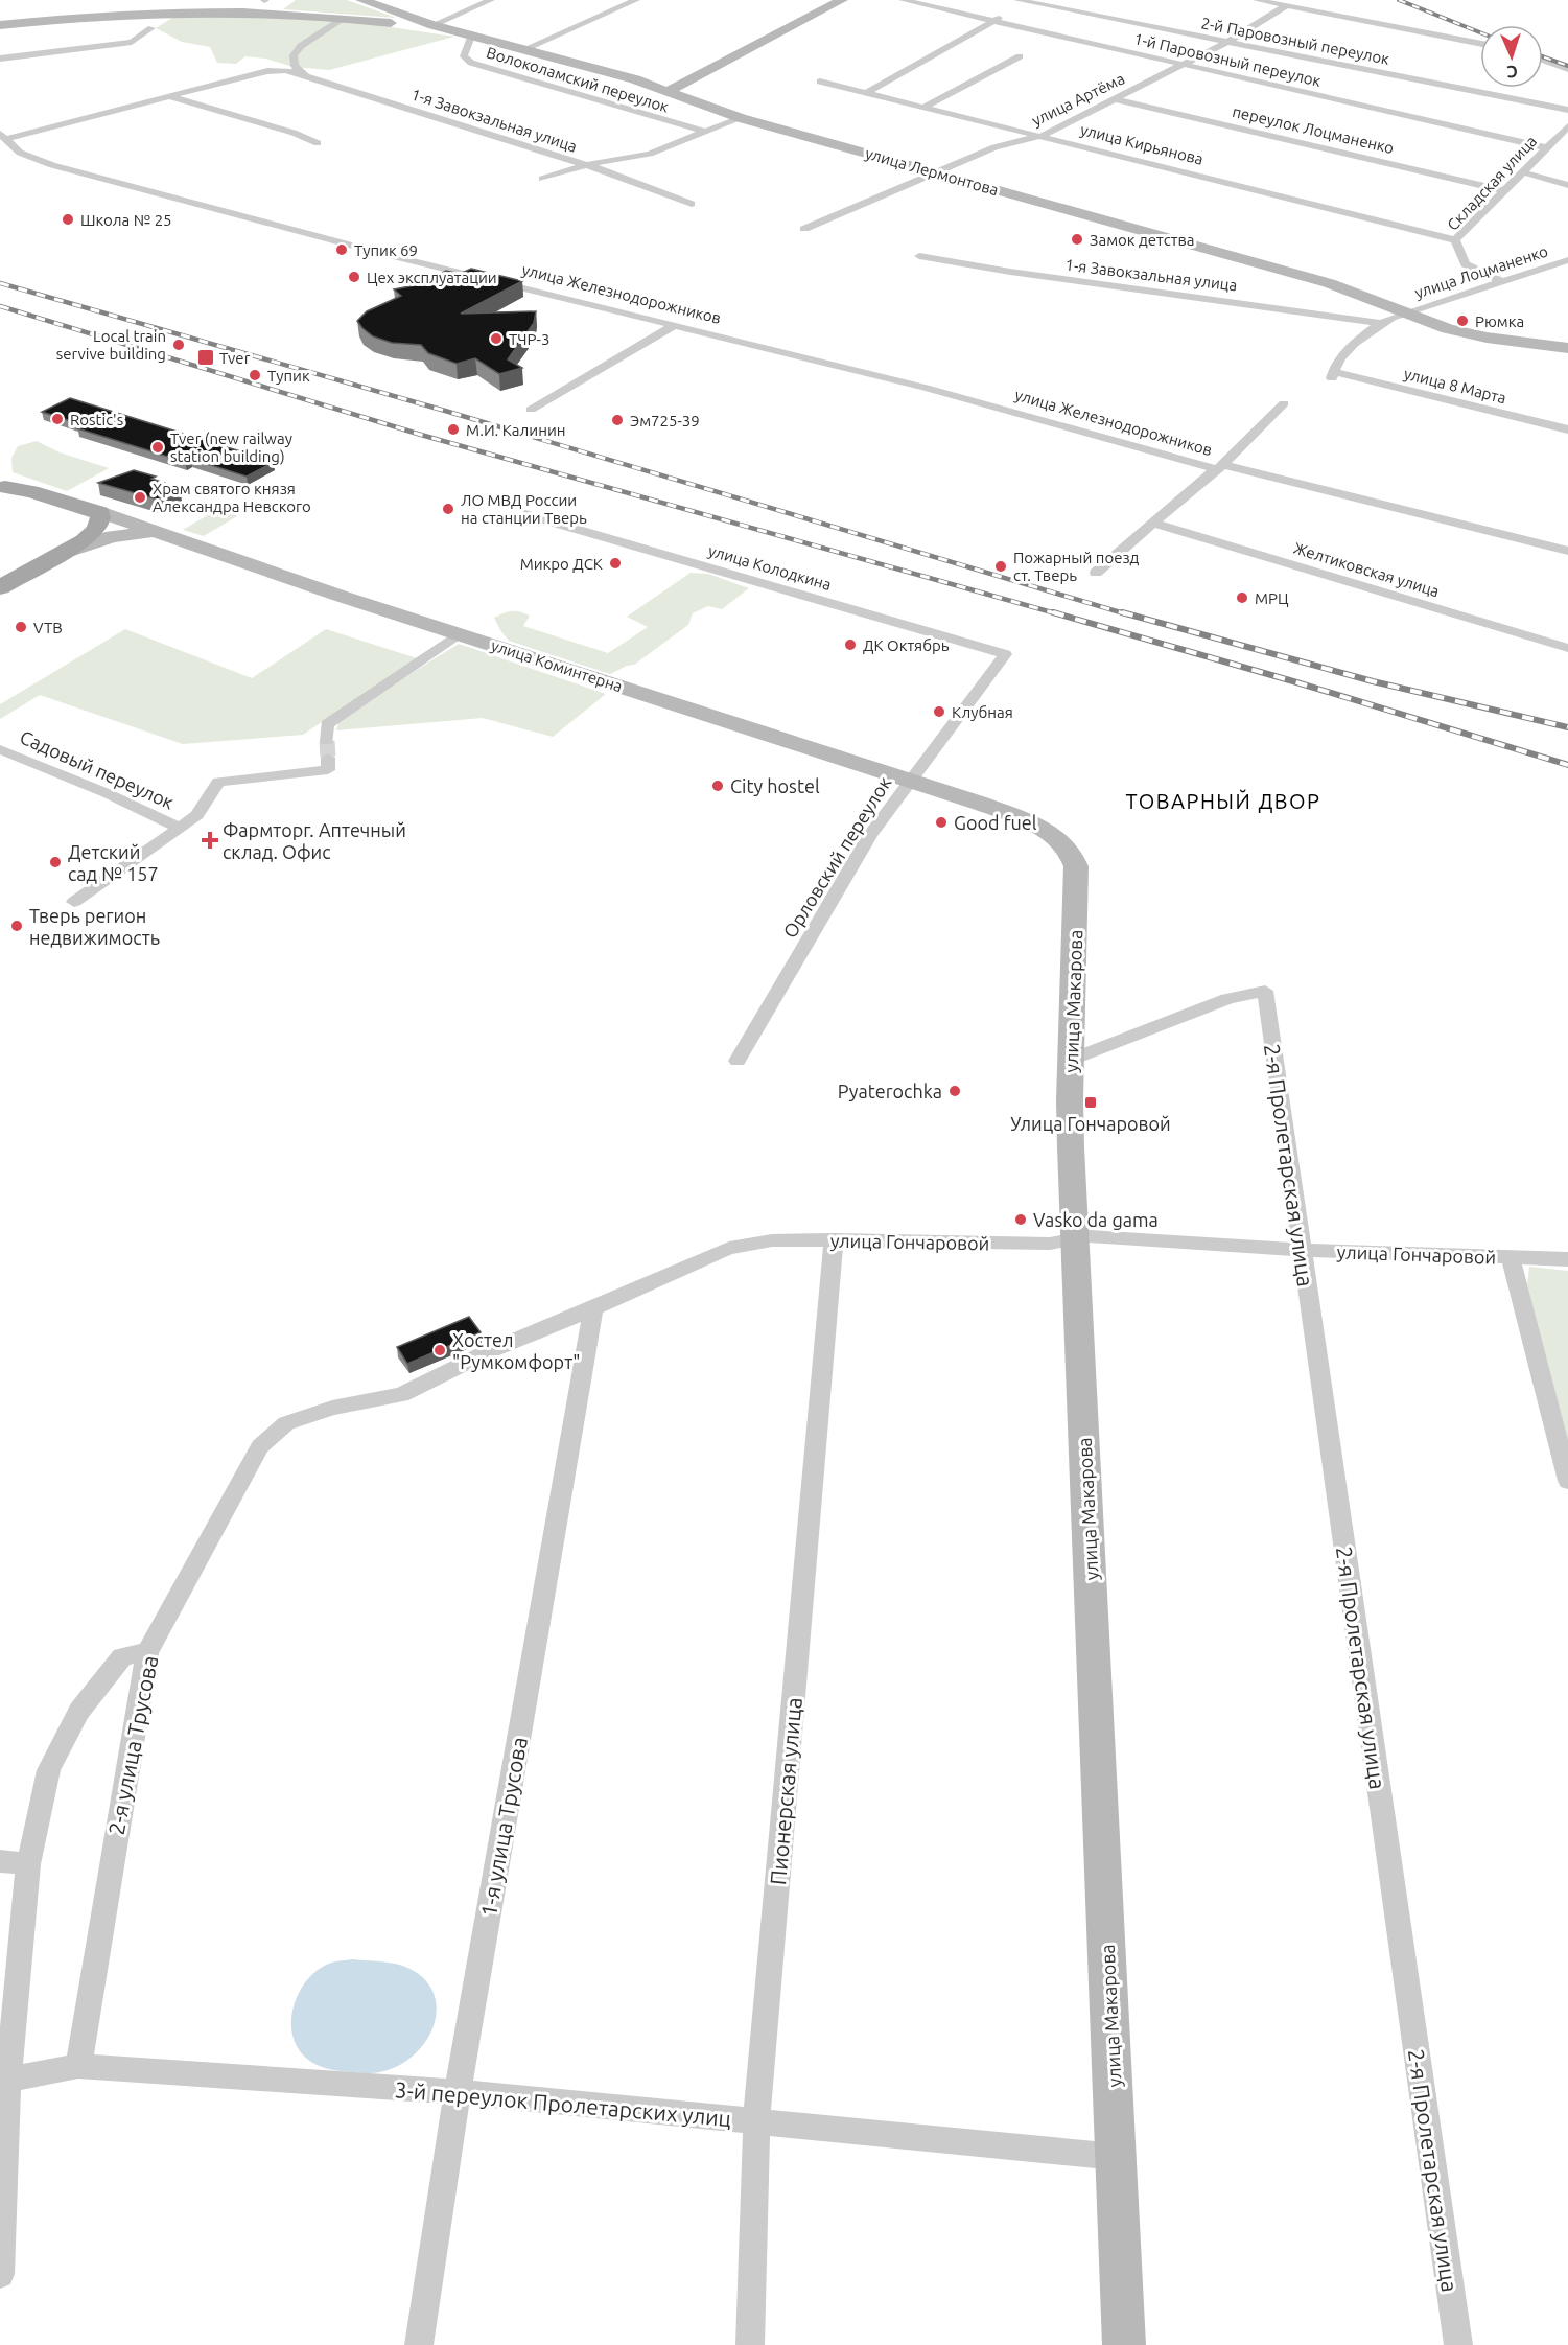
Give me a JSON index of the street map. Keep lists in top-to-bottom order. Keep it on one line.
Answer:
{"streets":{"main road":["улица Лермонтова","улица Коминтерна","улица Макарова"],"street":["2-й Паровозный переулок","1-й Паровозный переулок","Волоколамский переулок","улица Артёма","1-я Завокзальная улица","переулок Лоцманенко","улица Кирьянова","Складская улица","улица Лоцманенко","улица Железнодорожников","улица 8 Марта","улица Колодкина","Желтиковская улица","Садовый переулок","Орловский переулок","2-я Пролетарская улица","улица Гончаровой","2-я улица Трусова","Пионерская улица","1-я улица Трусова","3-й переулок Пролетарских улиц"]},"crossings":[["2-й Паровозный переулок","улица Артёма"],["1-й Паровозный переулок","улица Артёма"],["1-й Паровозный переулок","Складская улица"],["Волоколамский переулок","улица Лермонтова"],["улица Артёма","переулок Лоцманенко"],["улица Артёма","улица Кирьянова"],["улица Артёма","улица Лермонтова"],["1-я Завокзальная улица","улица 8 Марта"],["переулок Лоцманенко","Складская улица"],["улица Кирьянова","Складская улица"],["улица Лермонтова","улица Лоцманенко"],["Складская улица","улица Лоцманенко"],["улица Колодкина","Орловский переулок"],["улица Коминтерна","Орловский переулок"],["улица Коминтерна","улица Макарова"],["Орловский переулок","улица Макарова"],["улица Макарова","2-я Пролетарская улица"],["улица Макарова","улица Гончаровой"],["улица Макарова","3-й переулок Пролетарских улиц"],["2-я Пролетарская улица","улица Гончаровой"],["улица Гончаровой","2-я улица Трусова"],["улица Гончаровой","Пионерская улица"],["улица Гончаровой","1-я улица Трусова"],["2-я улица Трусова","3-й переулок Пролетарских улиц"],["Пионерская улица","3-й переулок Пролетарских улиц"],["1-я улица Трусова","3-й переулок Пролетарских улиц"]],"districts":["ТОВАРНЫЙ ДВОР"],"places":{"other":["Школа № 25","Замок детства","Тупик 69","Цех эксплуатации","Рюмка","ТЧР-3","Local train servive building","Тупик","Rostic's","Эм725-39","М.И. Калинин","Tver (new railway station building)","Храм святого князя Александра Невского","ЛО МВД России на станции Тверь","Микро ДСК","Пожарный поезд ст. Тверь","МРЦ","VTB","ДК Октябрь","Клубная","City hostel","Good fuel","Детский сад № 157","Тверь регион недвижимость","Pyaterochka","Vasko da gama","Хостел \"Румкомфорт\""],"transit":["Tver","Улица Гончаровой"],"health":["Фармторг. Аптечный склад. Офис"]},"north":"bottom"}
